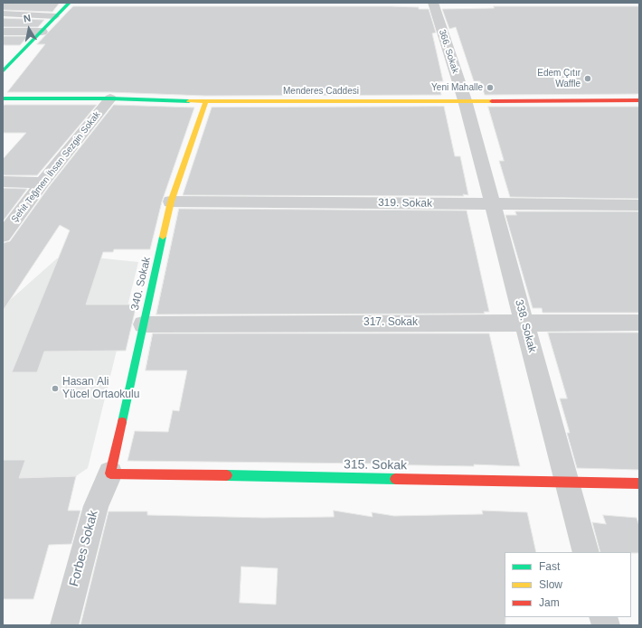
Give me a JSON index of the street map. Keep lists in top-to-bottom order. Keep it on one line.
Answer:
{"streets":{"main road":["Menderes Caddesi","340. Sokak","315. Sokak"],"street":["366. Sokak","Şehit Teğmen İhsan Sezgin Sokak","319. Sokak","317. Sokak","338. Sokak","Forbes Sokak"]},"crossings":[["366. Sokak","Menderes Caddesi"],["366. Sokak","338. Sokak"],["Menderes Caddesi","Şehit Teğmen İhsan Sezgin Sokak"],["Menderes Caddesi","340. Sokak"],["Menderes Caddesi","338. Sokak"],["319. Sokak","340. Sokak"],["319. Sokak","338. Sokak"],["340. Sokak","317. Sokak"],["340. Sokak","315. Sokak"],["340. Sokak","Forbes Sokak"],["317. Sokak","338. Sokak"],["338. Sokak","315. Sokak"],["315. Sokak","Forbes Sokak"]],"places":["Edem Çıtır Waffle","Yeni Mahalle","Hasan Ali Yücel Ortaokulu"],"legend":["Fast","Slow","Jam"],"north":"top"}
